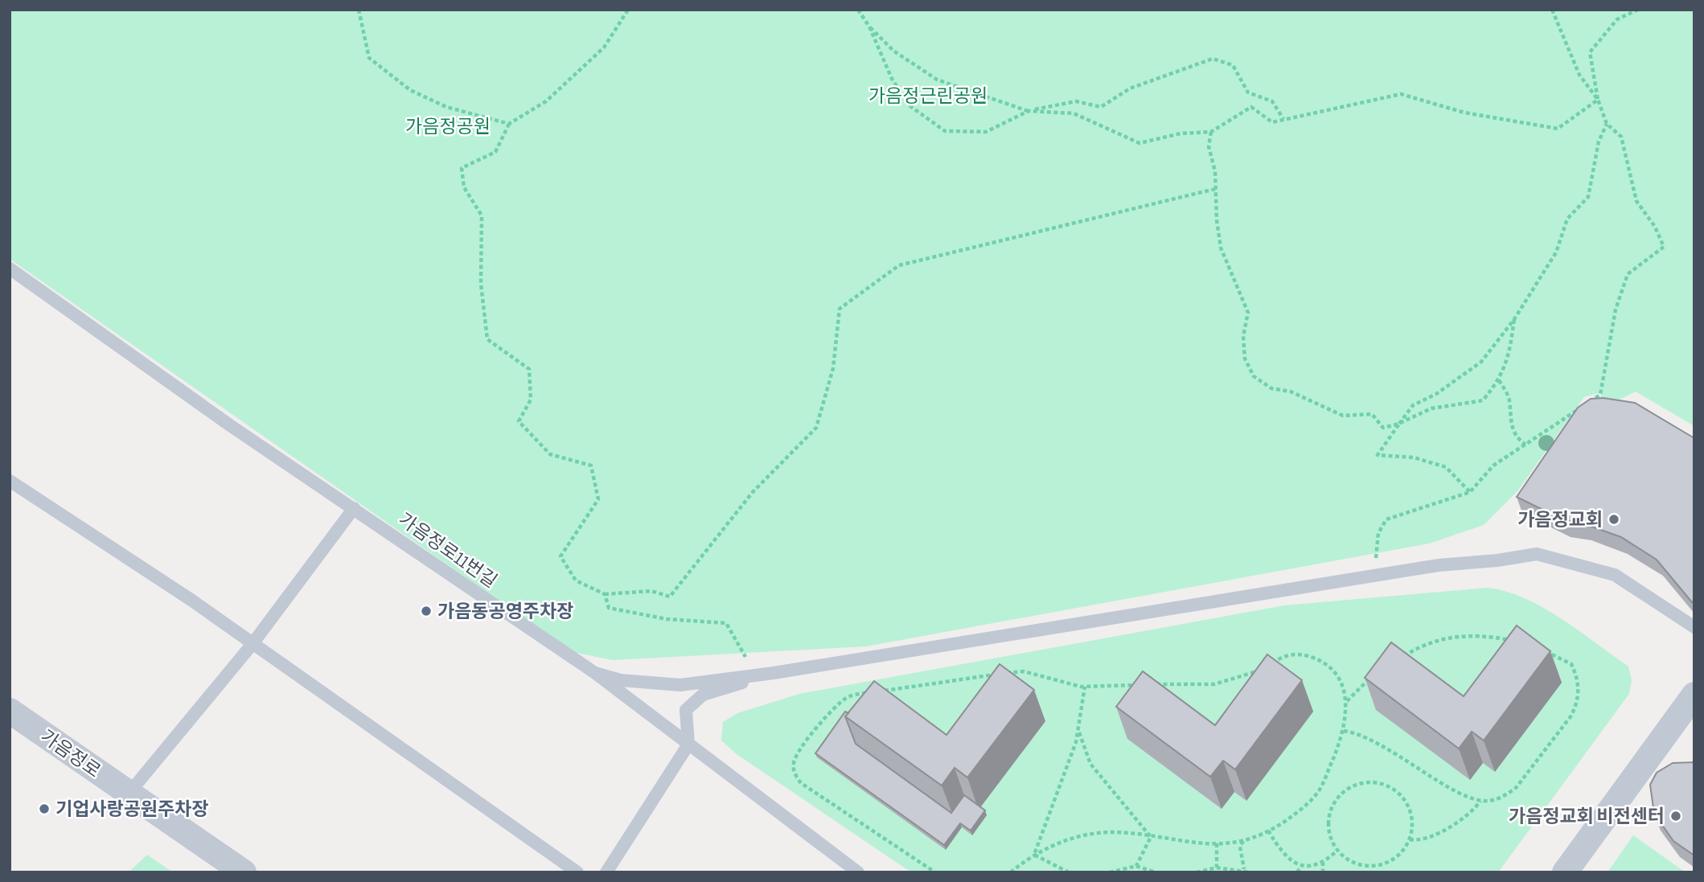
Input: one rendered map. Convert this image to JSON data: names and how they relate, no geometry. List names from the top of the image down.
{
  "streets": {
    "street": ["가음정로"],
    "lane": ["가음정로11번길"]
  },
  "parks": ["가음정근린공원", "가음정공원"],
  "places": [
    "가음정교회",
    "가음동공영주차장",
    "기업사랑공원주차장",
    "가음정교회 비전센터"
  ]
}
